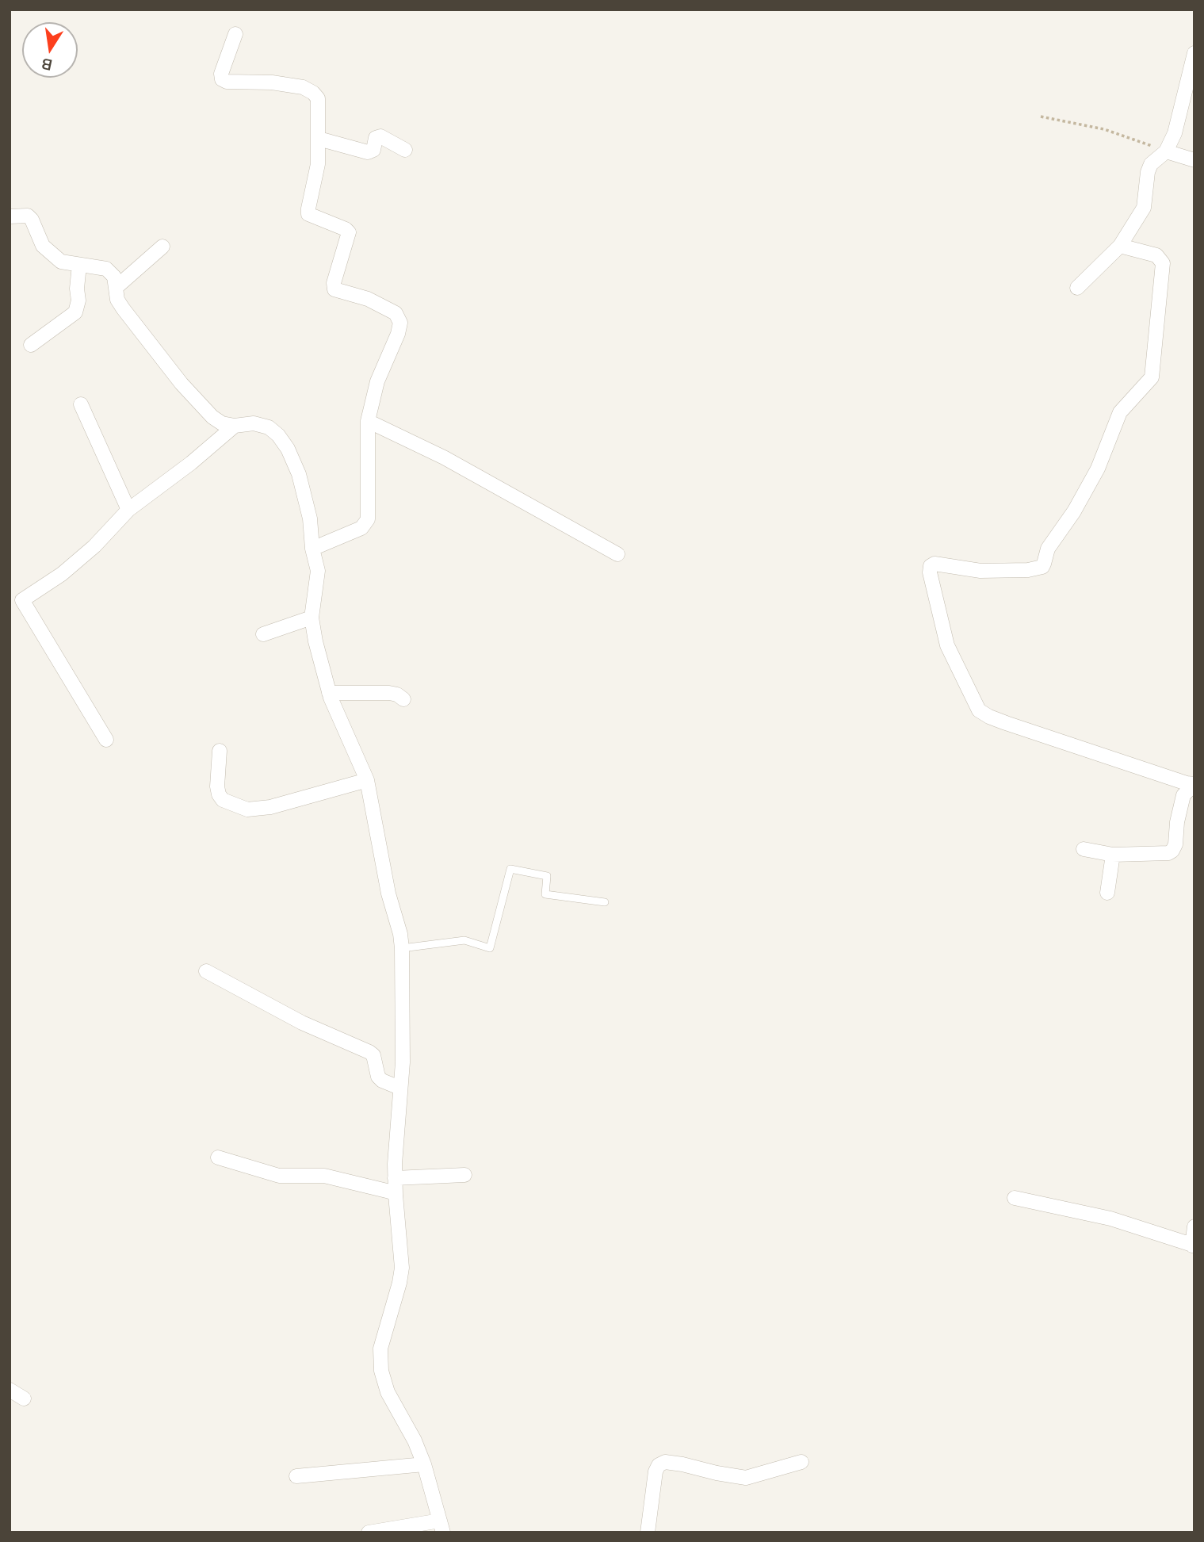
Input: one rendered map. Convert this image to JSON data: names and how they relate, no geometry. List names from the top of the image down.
{
  "north": "bottom"
}
